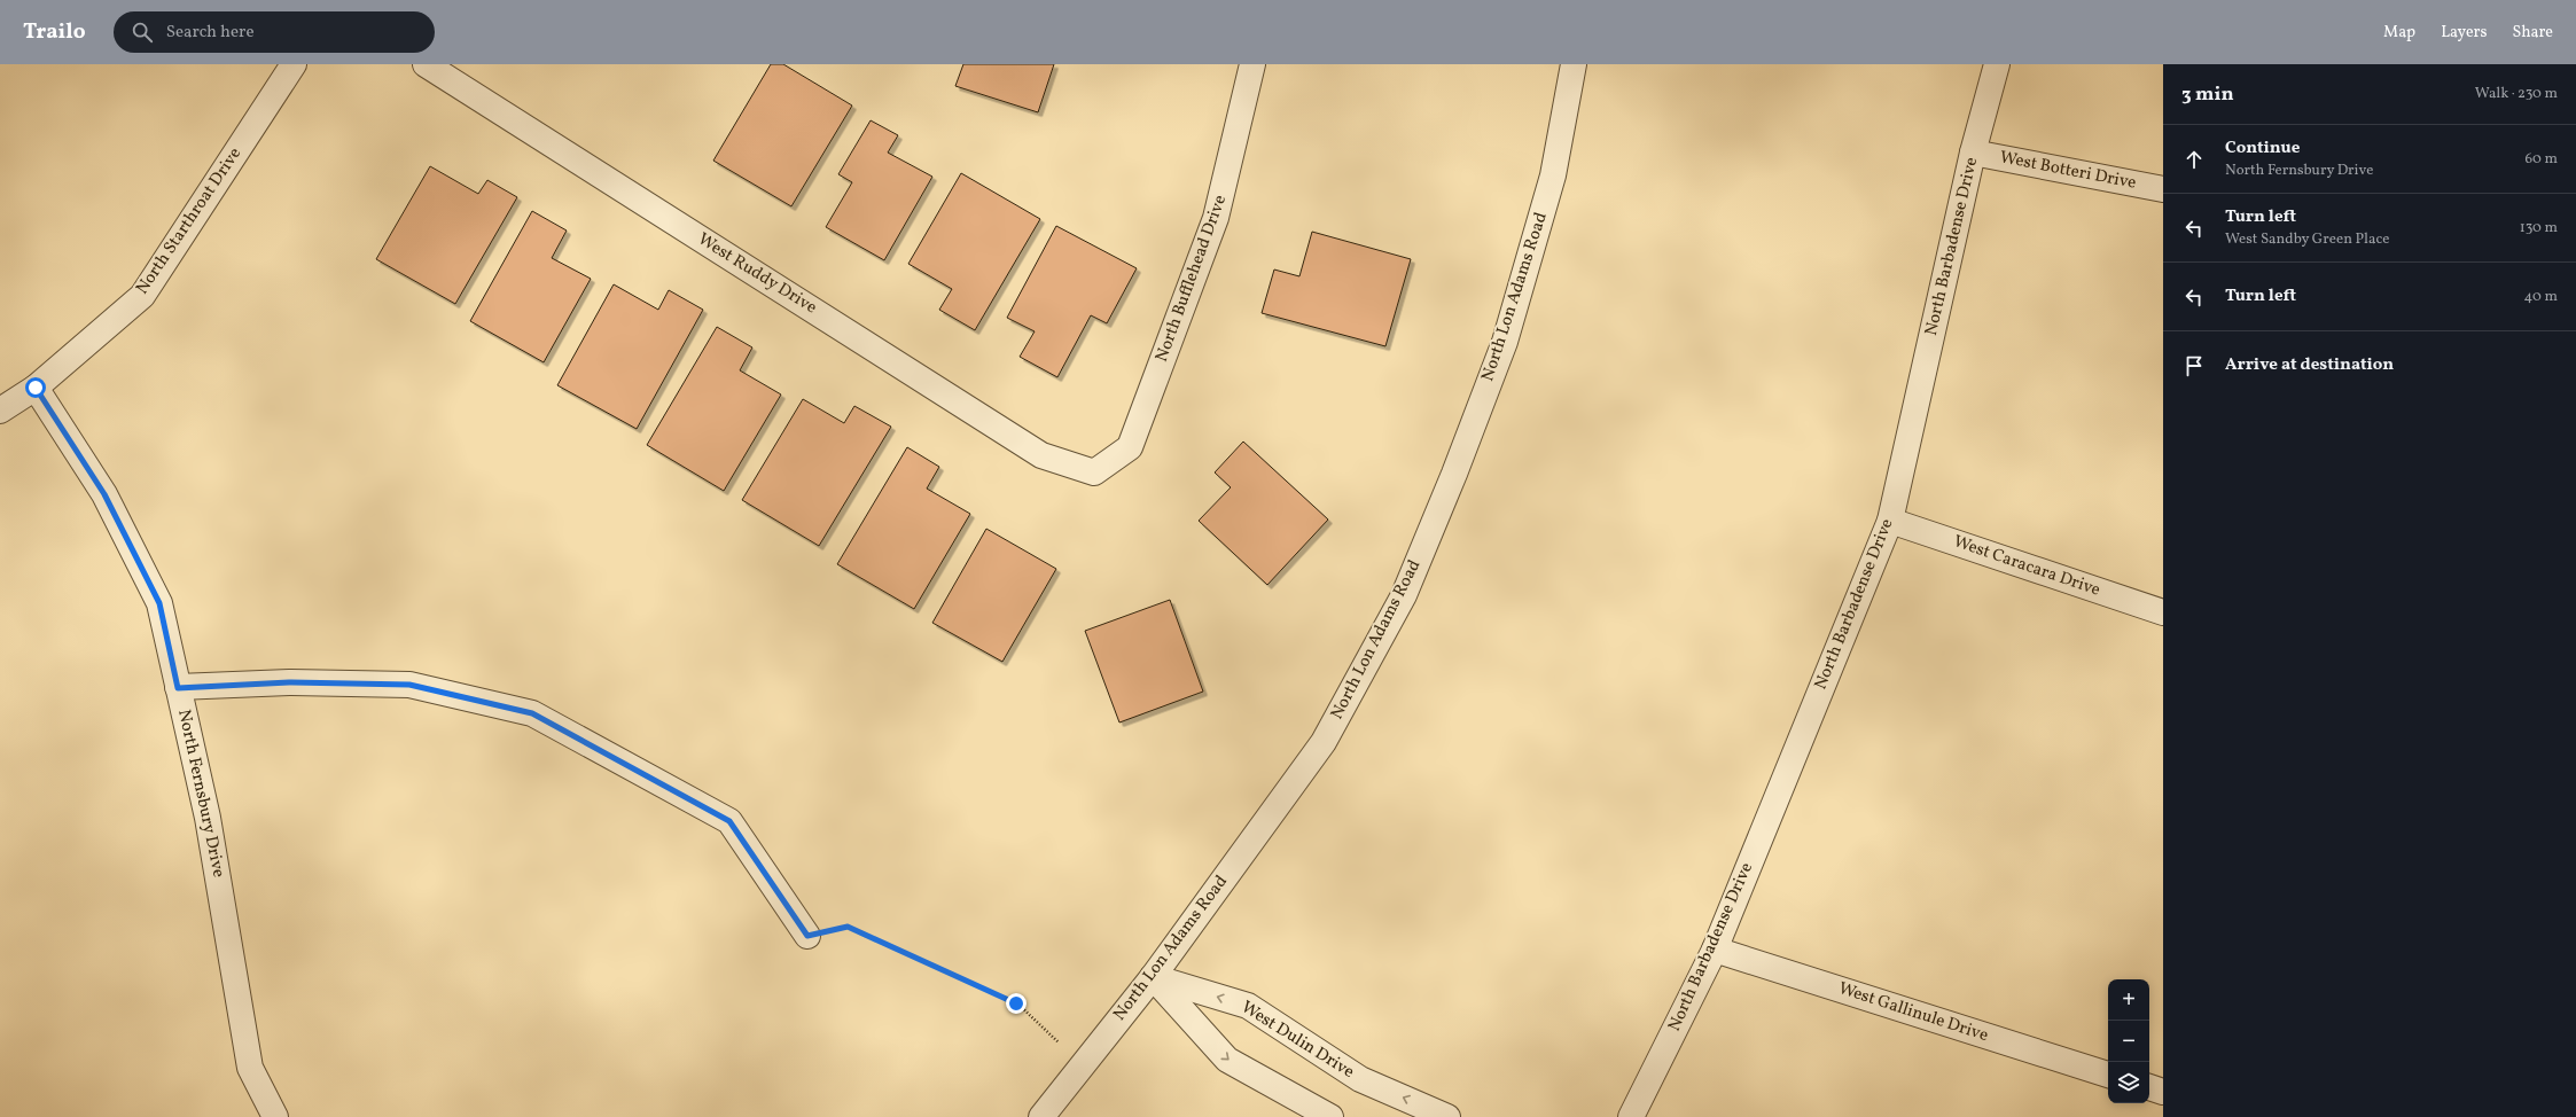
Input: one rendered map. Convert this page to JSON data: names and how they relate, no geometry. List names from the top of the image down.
{
  "streets": {
    "street": [
      "West Botteri Drive",
      "North Starthroat Drive",
      "North Barbadense Drive",
      "West Ruddy Drive",
      "North Bufflehead Drive",
      "North Lon Adams Road",
      "West Caracara Drive",
      "North Fernsbury Drive",
      "West Gallinule Drive",
      "West Dulin Drive"
    ]
  },
  "crossings": [
    ["West Botteri Drive", "North Barbadense Drive"],
    ["North Starthroat Drive", "North Fernsbury Drive"],
    ["North Barbadense Drive", "West Caracara Drive"],
    ["North Barbadense Drive", "West Gallinule Drive"],
    ["West Ruddy Drive", "North Bufflehead Drive"],
    ["North Lon Adams Road", "West Dulin Drive"]
  ],
  "page": {
    "header": "Trailo",
    "search": "Search here",
    "nav": ["Map", "Layers", "Share"],
    "heading": ["3 min", "Walk · 230 m"],
    "list": [
      ["Continue", "North Fernsbury Drive", "60 m"],
      ["Turn left", "West Sandby Green Place", "130 m"],
      ["Turn left", "40 m"],
      "Arrive at destination"
    ],
    "map_buttons": ["+", "−"]
  }
}
